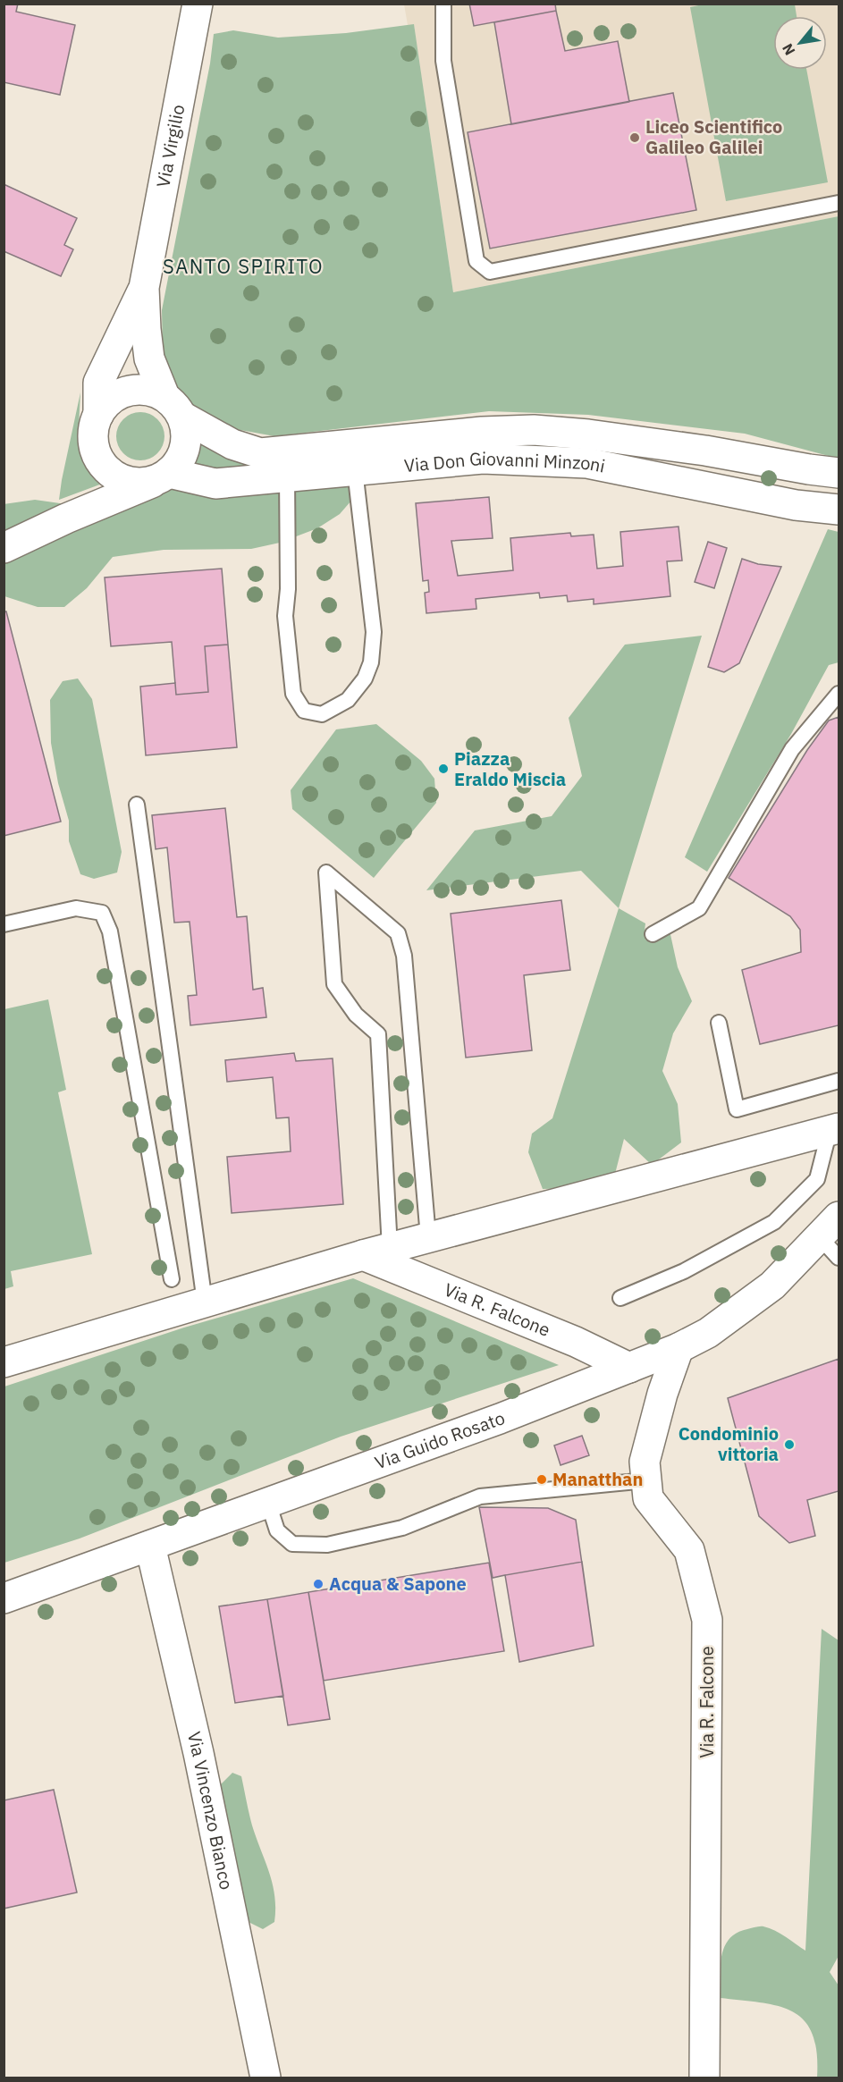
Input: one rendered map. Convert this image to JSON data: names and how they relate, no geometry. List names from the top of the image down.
{
  "streets": {
    "street": [
      "Via Virgilio",
      "Via Don Giovanni Minzoni",
      "Via R. Falcone",
      "Via Guido Rosato",
      "Via Vincenzo Bianco"
    ]
  },
  "crossings": [
    ["Via Virgilio", "Via Don Giovanni Minzoni"],
    ["Via R. Falcone", "Via Guido Rosato"],
    ["Via Guido Rosato", "Via Vincenzo Bianco"]
  ],
  "districts": ["SANTO SPIRITO"],
  "places": [
    "Liceo Scientifico Galileo Galilei",
    "Piazza Eraldo Miscia",
    "Condominio vittoria",
    "Manatthan",
    "Acqua & Sapone"
  ],
  "north": "bottom left"
}
